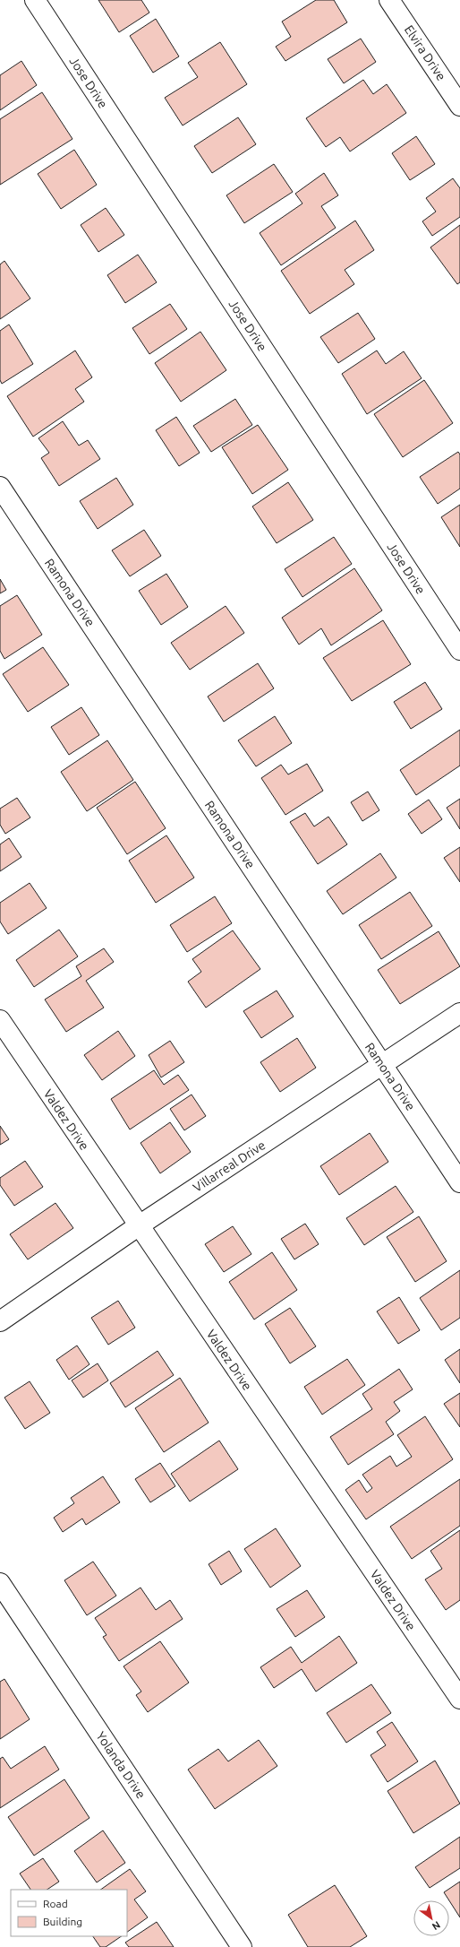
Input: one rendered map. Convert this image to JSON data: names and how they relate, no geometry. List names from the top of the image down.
{
  "streets": {
    "street": [
      "Elvira Drive",
      "Jose Drive",
      "Ramona Drive",
      "Valdez Drive",
      "Villarreal Drive",
      "Yolanda Drive"
    ]
  },
  "crossings": [
    ["Ramona Drive", "Villarreal Drive"],
    ["Valdez Drive", "Villarreal Drive"]
  ],
  "legend": ["Road", "Building"],
  "north": "bottom right"
}
